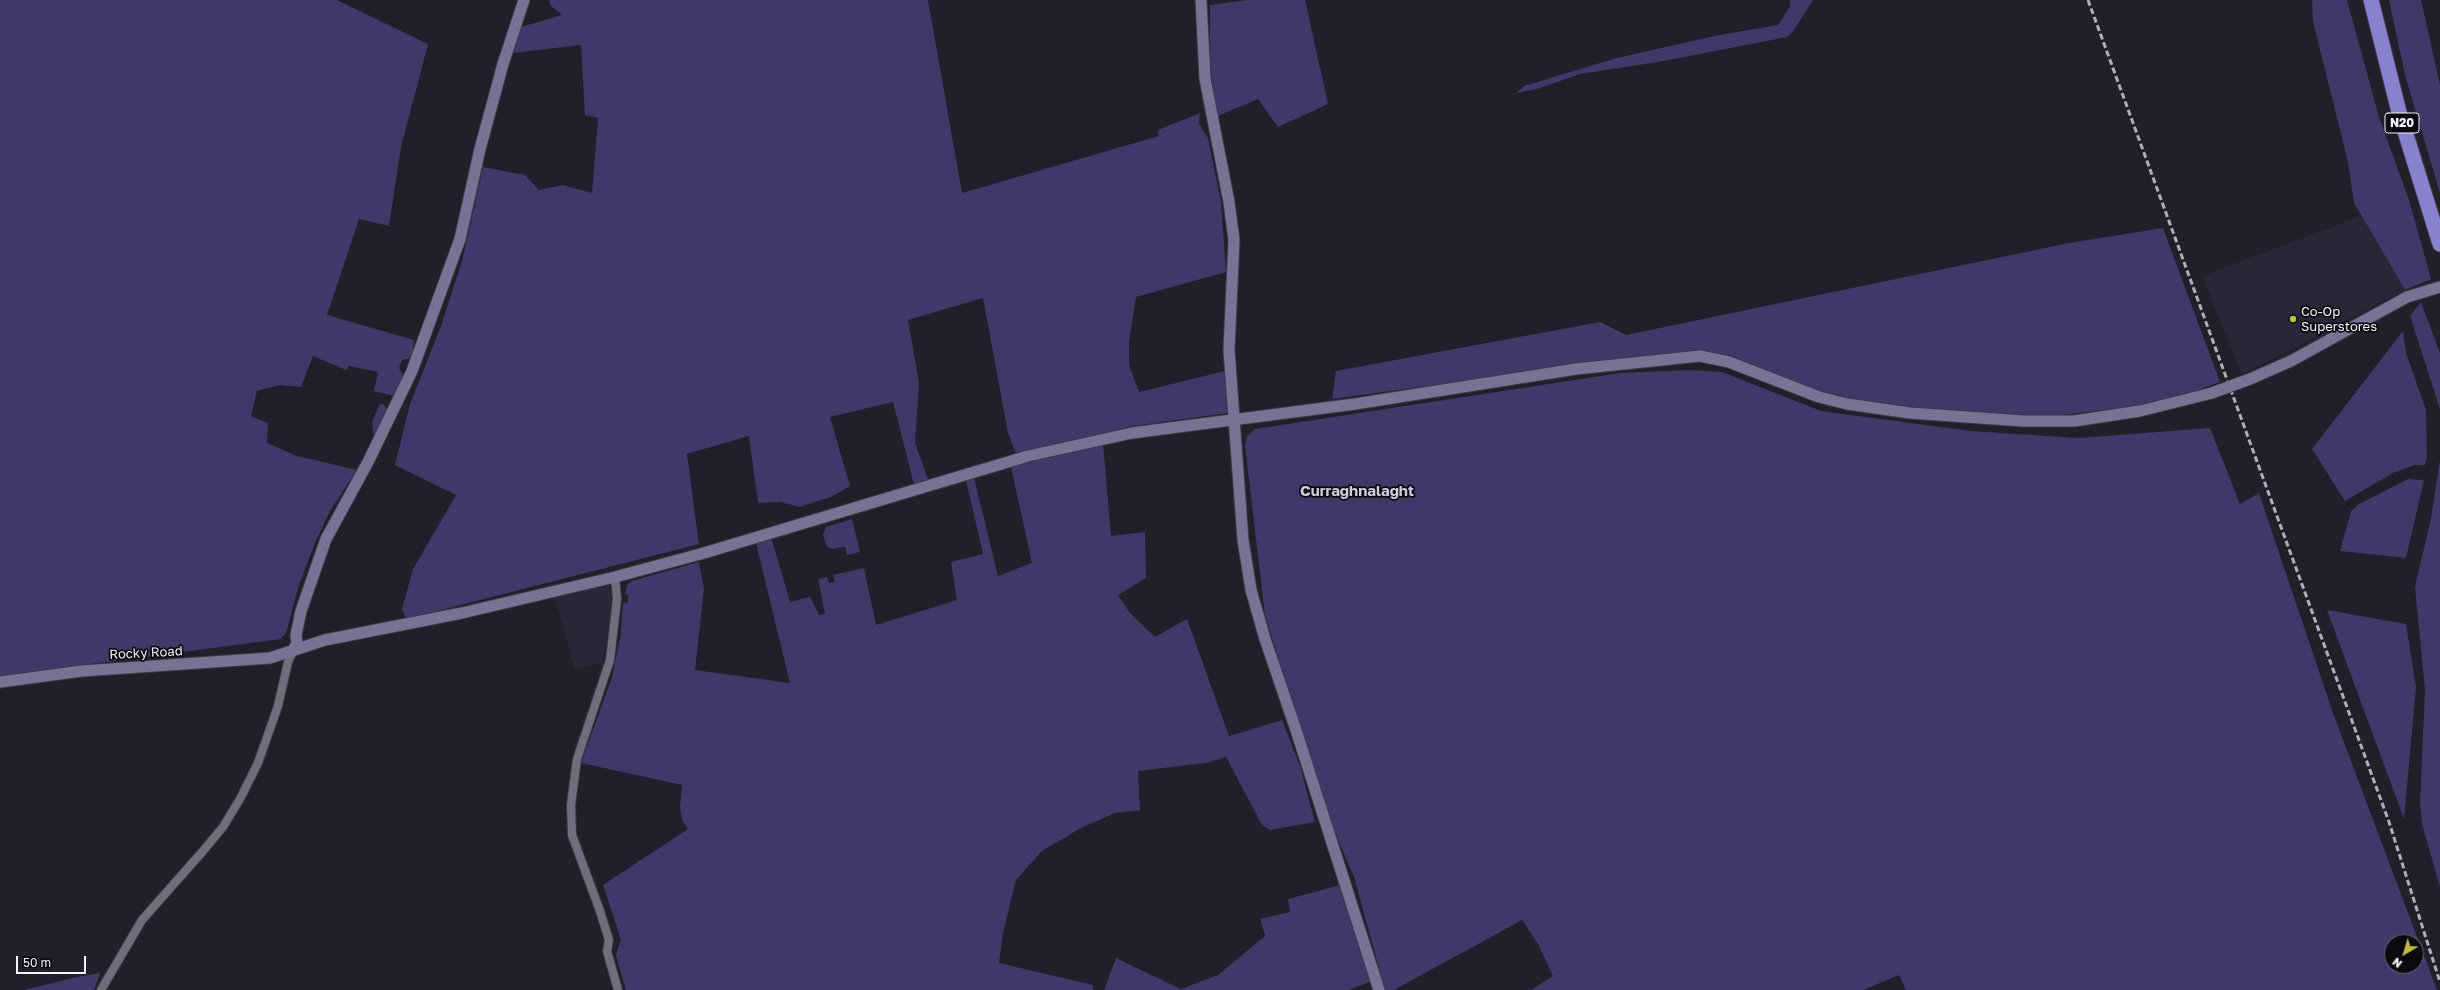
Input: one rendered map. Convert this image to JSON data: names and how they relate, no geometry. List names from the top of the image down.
{
  "streets": {
    "highway": ["N20"],
    "street": ["Rocky Road"]
  },
  "districts": ["Curraghnalaght"],
  "places": ["Co-Op Superstores"],
  "scale_bar": "50 m",
  "north": "bottom left"
}
